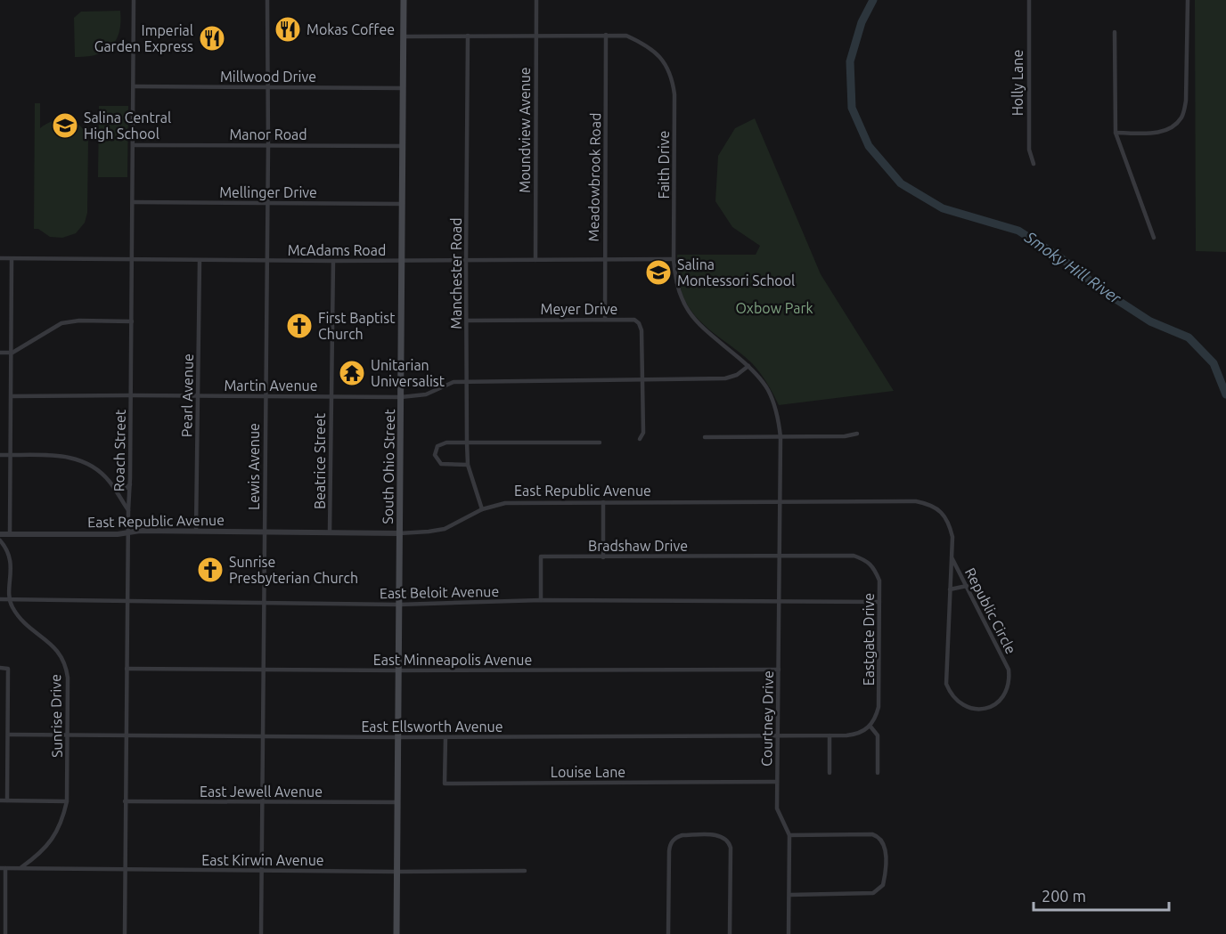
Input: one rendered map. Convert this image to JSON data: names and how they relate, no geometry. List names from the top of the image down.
{
  "streets": {
    "main road": ["South Ohio Street"],
    "street": [
      "Millwood Drive",
      "Holly Lane",
      "Moundview Avenue",
      "Manor Road",
      "Faith Drive",
      "Meadowbrook Road",
      "Mellinger Drive",
      "McAdams Road",
      "Manchester Road",
      "Meyer Drive",
      "Martin Avenue",
      "Pearl Avenue",
      "Roach Street",
      "Beatrice Street",
      "Lewis Avenue",
      "East Republic Avenue",
      "Bradshaw Drive",
      "East Beloit Avenue",
      "Republic Circle",
      "Eastgate Drive",
      "East Minneapolis Avenue",
      "Sunrise Drive",
      "Courtney Drive",
      "East Ellsworth Avenue",
      "Louise Lane",
      "East Jewell Avenue",
      "East Kirwin Avenue"
    ]
  },
  "crossings": [
    ["Millwood Drive", "Roach Street"],
    ["Millwood Drive", "Lewis Avenue"],
    ["Millwood Drive", "South Ohio Street"],
    ["Moundview Avenue", "Faith Drive"],
    ["Moundview Avenue", "McAdams Road"],
    ["Manor Road", "Roach Street"],
    ["Manor Road", "Lewis Avenue"],
    ["Manor Road", "South Ohio Street"],
    ["Faith Drive", "Meadowbrook Road"],
    ["Faith Drive", "McAdams Road"],
    ["Faith Drive", "Manchester Road"],
    ["Faith Drive", "Martin Avenue"],
    ["Faith Drive", "South Ohio Street"],
    ["Faith Drive", "East Republic Avenue"],
    ["Faith Drive", "Courtney Drive"],
    ["Meadowbrook Road", "McAdams Road"],
    ["Meadowbrook Road", "Meyer Drive"],
    ["Mellinger Drive", "Roach Street"],
    ["Mellinger Drive", "Lewis Avenue"],
    ["Mellinger Drive", "South Ohio Street"],
    ["McAdams Road", "Manchester Road"],
    ["McAdams Road", "Pearl Avenue"],
    ["McAdams Road", "Roach Street"],
    ["McAdams Road", "Beatrice Street"],
    ["McAdams Road", "Lewis Avenue"],
    ["McAdams Road", "South Ohio Street"],
    ["Manchester Road", "Meyer Drive"],
    ["Manchester Road", "Martin Avenue"],
    ["Manchester Road", "East Republic Avenue"],
    ["Meyer Drive", "Martin Avenue"],
    ["Martin Avenue", "Pearl Avenue"],
    ["Martin Avenue", "Roach Street"],
    ["Martin Avenue", "Beatrice Street"],
    ["Martin Avenue", "Lewis Avenue"],
    ["Martin Avenue", "South Ohio Street"],
    ["Pearl Avenue", "East Republic Avenue"],
    ["Roach Street", "East Republic Avenue"],
    ["Roach Street", "East Beloit Avenue"],
    ["Roach Street", "East Minneapolis Avenue"],
    ["Roach Street", "East Ellsworth Avenue"],
    ["Roach Street", "East Jewell Avenue"],
    ["Roach Street", "East Kirwin Avenue"],
    ["Beatrice Street", "East Republic Avenue"],
    ["Lewis Avenue", "East Republic Avenue"],
    ["Lewis Avenue", "East Beloit Avenue"],
    ["Lewis Avenue", "East Minneapolis Avenue"],
    ["Lewis Avenue", "East Ellsworth Avenue"],
    ["Lewis Avenue", "East Jewell Avenue"],
    ["Lewis Avenue", "East Kirwin Avenue"],
    ["South Ohio Street", "East Republic Avenue"],
    ["South Ohio Street", "East Beloit Avenue"],
    ["South Ohio Street", "East Minneapolis Avenue"],
    ["South Ohio Street", "East Ellsworth Avenue"],
    ["South Ohio Street", "East Jewell Avenue"],
    ["South Ohio Street", "East Kirwin Avenue"],
    ["East Republic Avenue", "Republic Circle"],
    ["East Republic Avenue", "Courtney Drive"],
    ["Bradshaw Drive", "East Beloit Avenue"],
    ["Bradshaw Drive", "Eastgate Drive"],
    ["Bradshaw Drive", "Courtney Drive"],
    ["East Beloit Avenue", "Eastgate Drive"],
    ["East Beloit Avenue", "Sunrise Drive"],
    ["East Beloit Avenue", "Courtney Drive"],
    ["Eastgate Drive", "Courtney Drive"],
    ["Eastgate Drive", "East Ellsworth Avenue"],
    ["East Minneapolis Avenue", "Courtney Drive"],
    ["Sunrise Drive", "East Ellsworth Avenue"],
    ["Sunrise Drive", "East Kirwin Avenue"],
    ["Courtney Drive", "East Ellsworth Avenue"],
    ["Courtney Drive", "Louise Lane"],
    ["East Ellsworth Avenue", "Louise Lane"]
  ],
  "water": ["Smoky Hill River"],
  "parks": ["Oxbow Park"],
  "places": {
    "restaurant": ["Mokas Coffee", "Imperial Garden Express"],
    "school or university": ["Salina Central High School", "Salina Montessori School"],
    "church": ["First Baptist Church", "Sunrise Presbyterian Church"],
    "temple": ["Unitarian Universalist"]
  },
  "scale_bar": "200 m"
}
